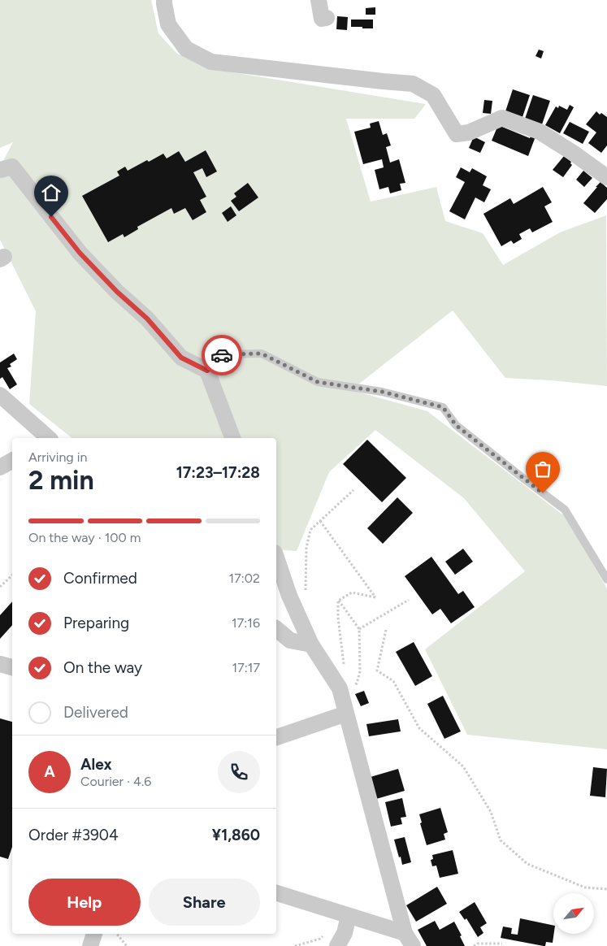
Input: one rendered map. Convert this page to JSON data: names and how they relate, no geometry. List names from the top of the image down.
{
  "north": "top right",
  "page": {
    "heading": ["2 min", "Arriving in", "17:23–17:28"],
    "panel": [
      "Alex",
      "Courier · 4.6",
      "Order #3904",
      "¥1,860"
    ],
    "bar": "On the way · 100 m",
    "list": [
      ["Confirmed", "17:02"],
      ["Preparing", "17:16"],
      ["On the way", "17:17"],
      "Delivered"
    ],
    "round": "A",
    "buttons": ["Help", "Share"]
  }
}
